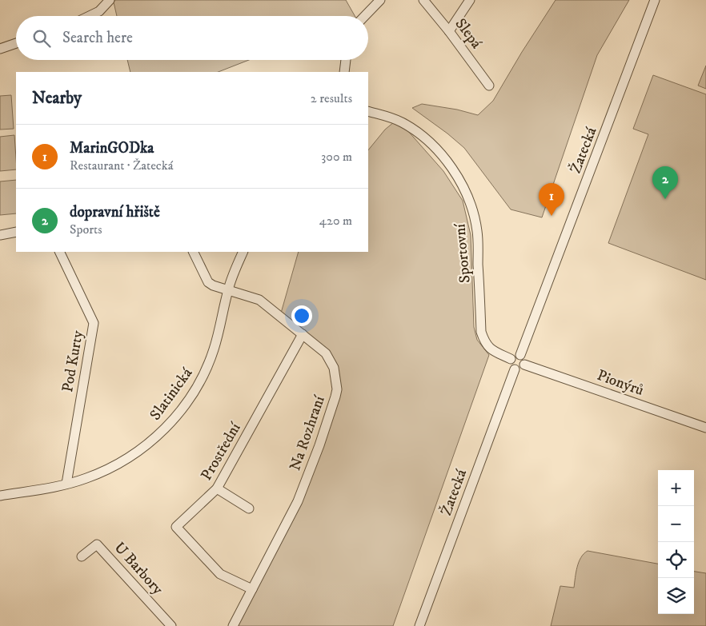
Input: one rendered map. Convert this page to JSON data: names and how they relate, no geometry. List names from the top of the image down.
{
  "streets": {
    "street": [
      "Slepá",
      "Žatecká",
      "Sportovní",
      "Pod Kurty",
      "Pionýrů",
      "Slatinická",
      "Na Rozhraní",
      "Prostřední",
      "U Barbory"
    ]
  },
  "crossings": [
    ["Žatecká", "Sportovní"],
    ["Žatecká", "Pionýrů"],
    ["Sportovní", "Pionýrů"],
    ["Pod Kurty", "Slatinická"],
    ["Slatinická", "Na Rozhraní"],
    ["Na Rozhraní", "Prostřední"]
  ],
  "page": {
    "search": "Search here",
    "heading": ["Nearby", "2 results"],
    "list": [
      {
        "mark": "1",
        "name": "MarinGODka",
        "note": "Restaurant · Žatecká",
        "value": "300 m"
      },
      {
        "mark": "2",
        "name": "dopravní hřiště",
        "note": "Sports",
        "value": "420 m"
      }
    ],
    "pins": ["2", "1"],
    "map_buttons": ["+", "−"]
  }
}
